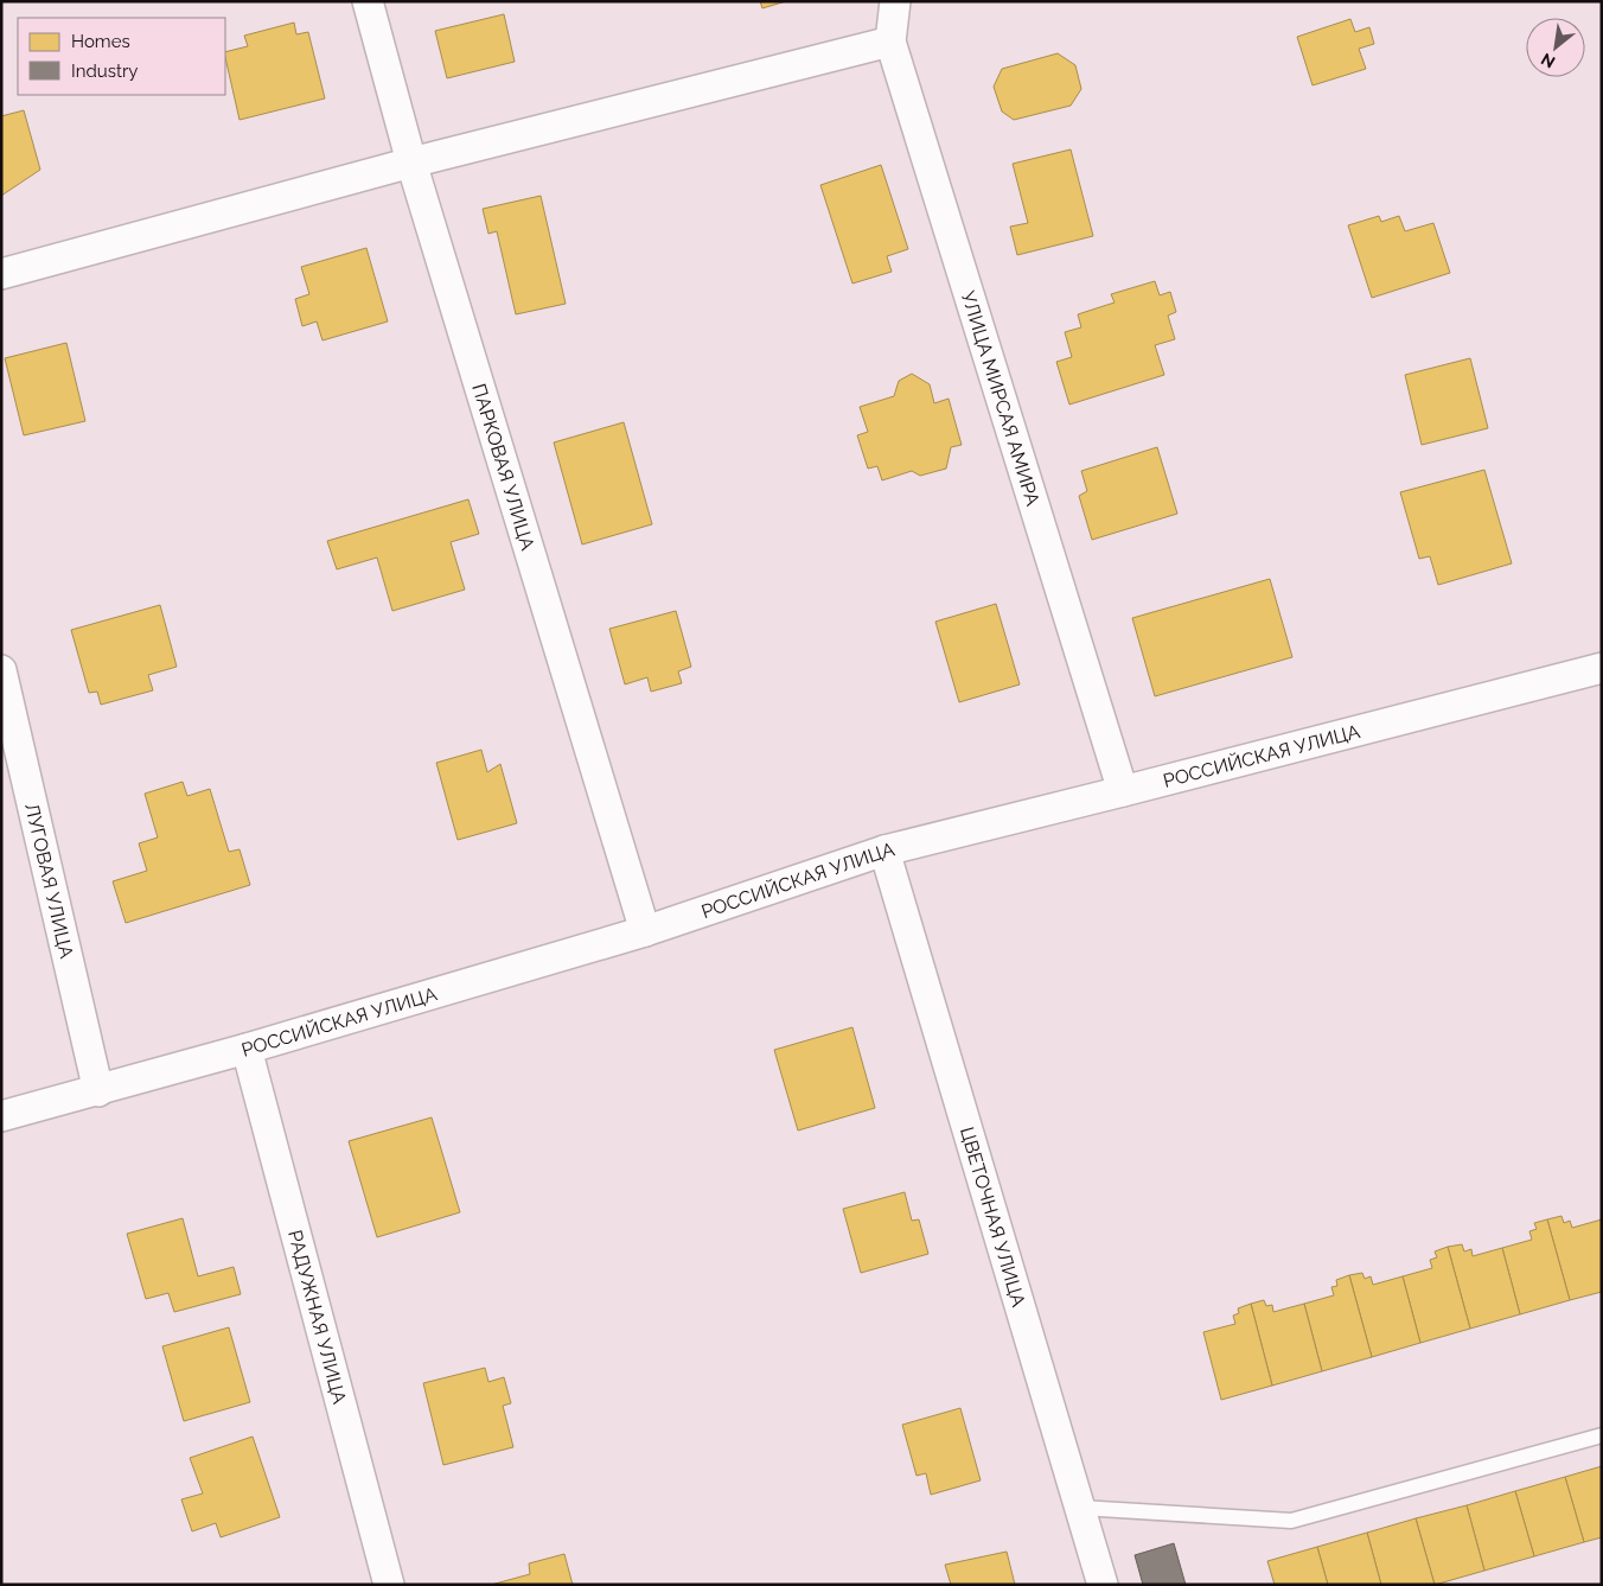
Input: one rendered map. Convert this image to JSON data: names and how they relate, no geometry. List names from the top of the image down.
{
  "streets": {
    "street": [
      "УЛИЦА МИРСАЯ АМИРА",
      "ПАРКОВАЯ УЛИЦА",
      "РОССИЙСКАЯ УЛИЦА",
      "ЛУГОВАЯ УЛИЦА",
      "ЦВЕТОЧНАЯ УЛИЦА",
      "РАДУЖНАЯ УЛИЦА"
    ]
  },
  "crossings": [
    ["УЛИЦА МИРСАЯ АМИРА", "РОССИЙСКАЯ УЛИЦА"],
    ["ПАРКОВАЯ УЛИЦА", "РОССИЙСКАЯ УЛИЦА"],
    ["РОССИЙСКАЯ УЛИЦА", "ЛУГОВАЯ УЛИЦА"],
    ["РОССИЙСКАЯ УЛИЦА", "ЦВЕТОЧНАЯ УЛИЦА"],
    ["РОССИЙСКАЯ УЛИЦА", "РАДУЖНАЯ УЛИЦА"]
  ],
  "legend": ["Homes", "Industry"],
  "north": "bottom left"
}
